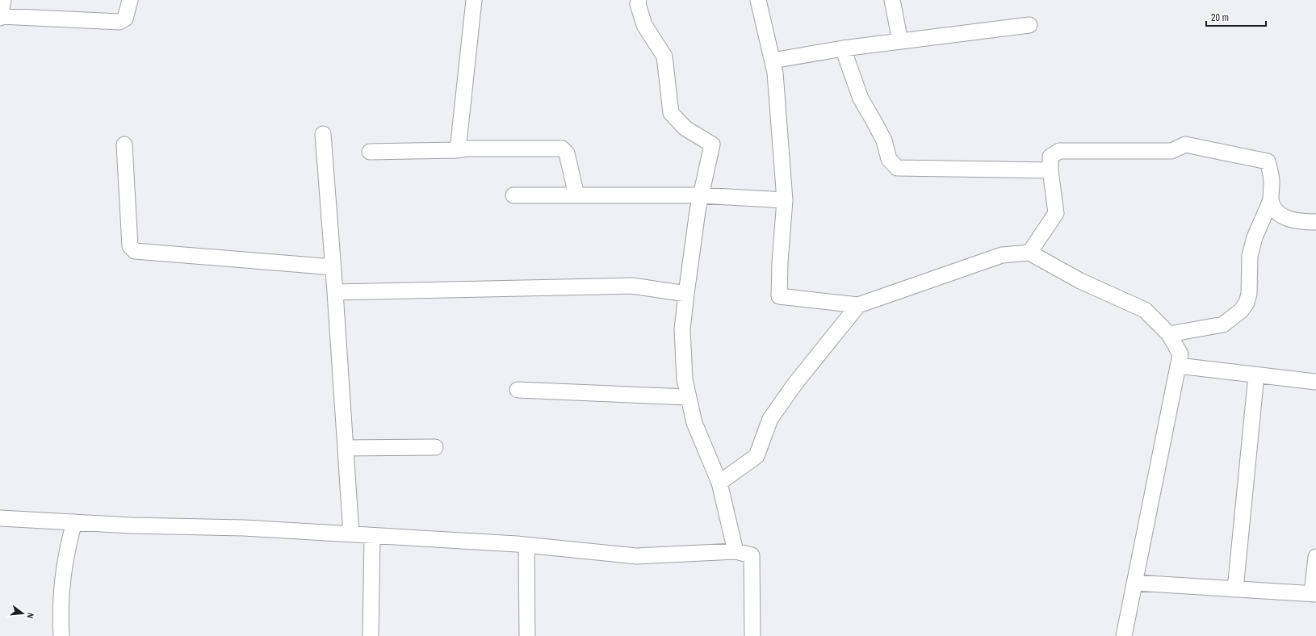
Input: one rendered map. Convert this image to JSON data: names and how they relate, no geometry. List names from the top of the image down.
{
  "scale_bar": "20 m",
  "north": "right"
}
